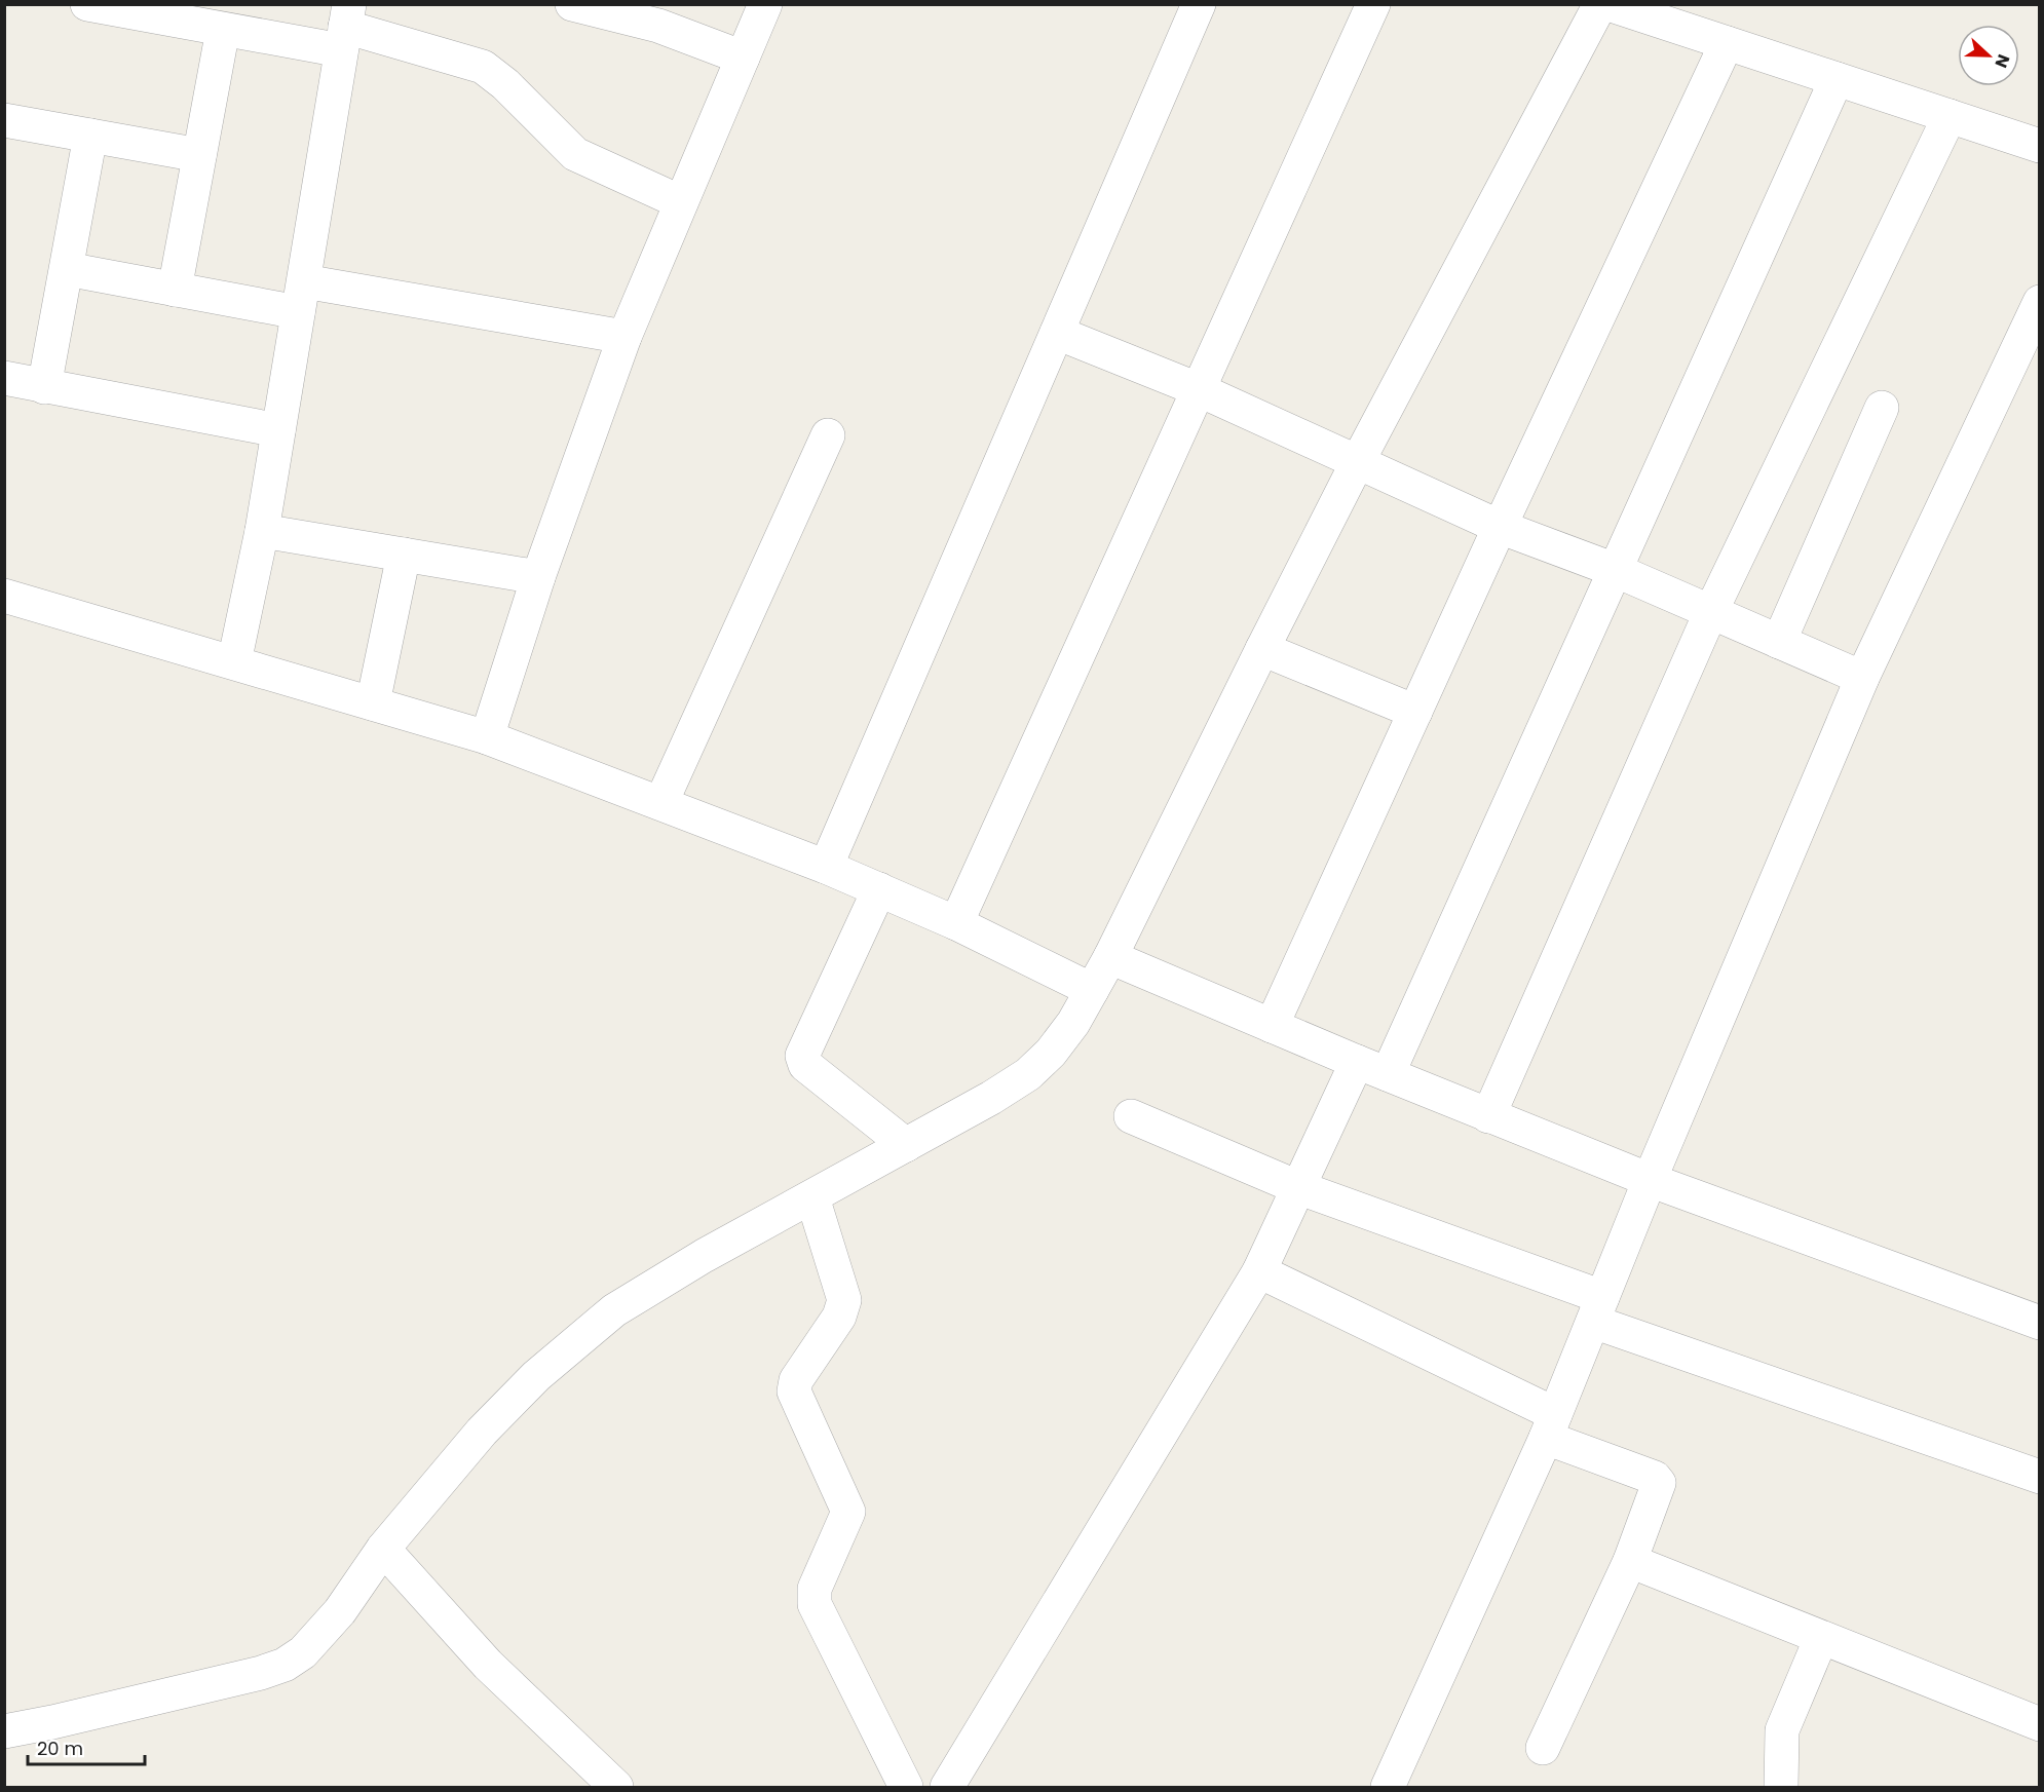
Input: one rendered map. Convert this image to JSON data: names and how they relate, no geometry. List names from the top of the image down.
{
  "scale_bar": "20 m",
  "north": "right"
}
